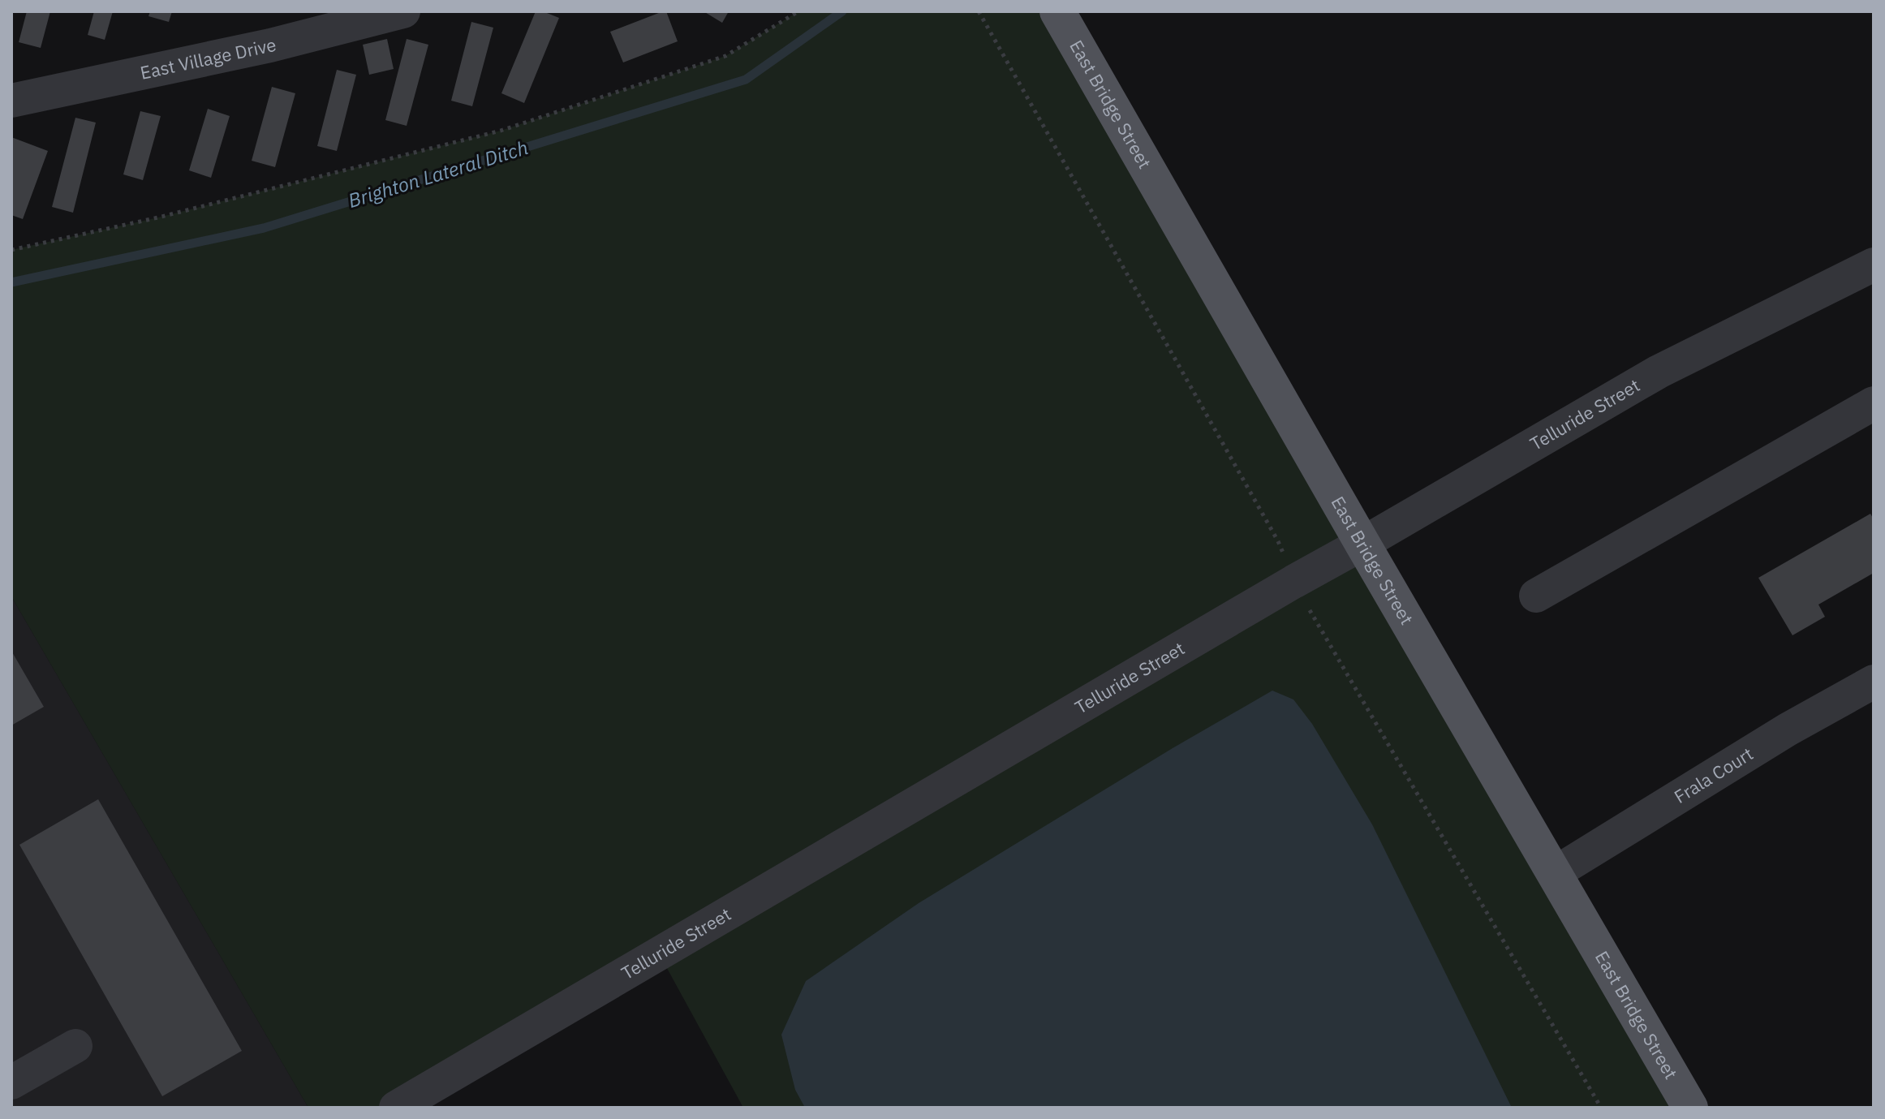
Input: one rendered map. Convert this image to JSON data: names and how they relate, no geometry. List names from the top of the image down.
{
  "streets": {
    "main road": ["East Bridge Street"],
    "street": ["East Village Drive", "Telluride Street", "Frala Court"]
  },
  "crossings": [
    ["East Bridge Street", "Telluride Street"],
    ["East Bridge Street", "Frala Court"]
  ],
  "water": ["Brighton Lateral Ditch"]
}
